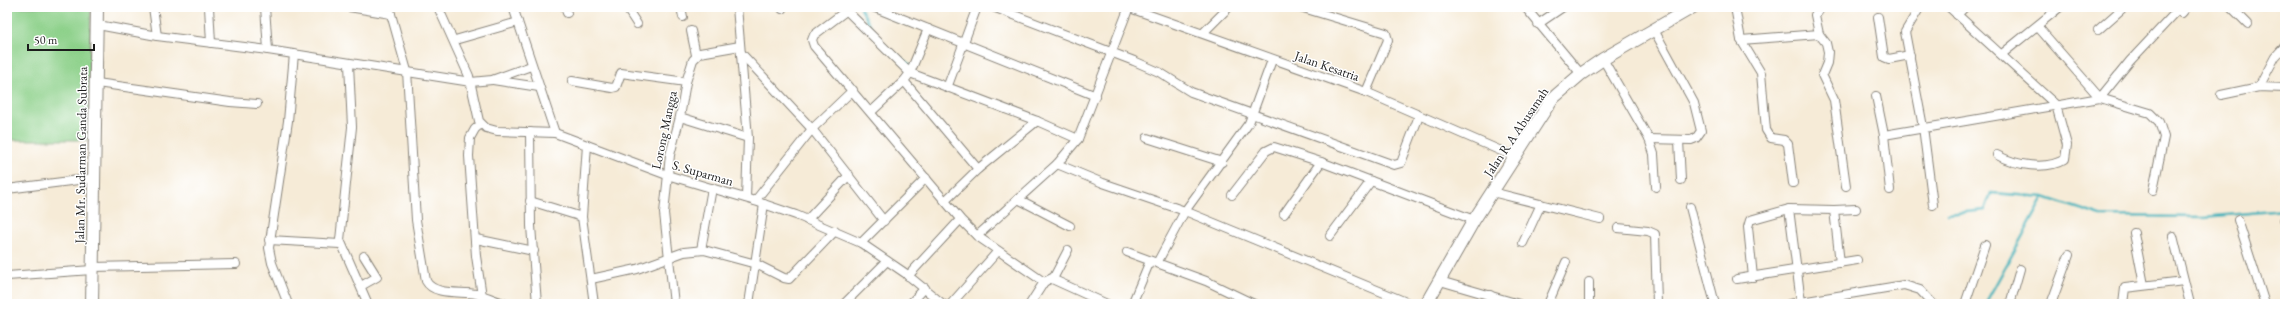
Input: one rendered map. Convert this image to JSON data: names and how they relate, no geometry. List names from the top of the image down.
{
  "streets": {
    "street": [
      "Jalan Kesatria",
      "Lorong Mangga",
      "Jalan R A Abusamah",
      "Jalan Mr. Sudarman Ganda Subrata",
      "S. Suparman"
    ]
  },
  "crossings": [
    ["Jalan Kesatria", "Jalan R A Abusamah"],
    ["Lorong Mangga", "S. Suparman"]
  ],
  "scale_bar": "50 m"
}
